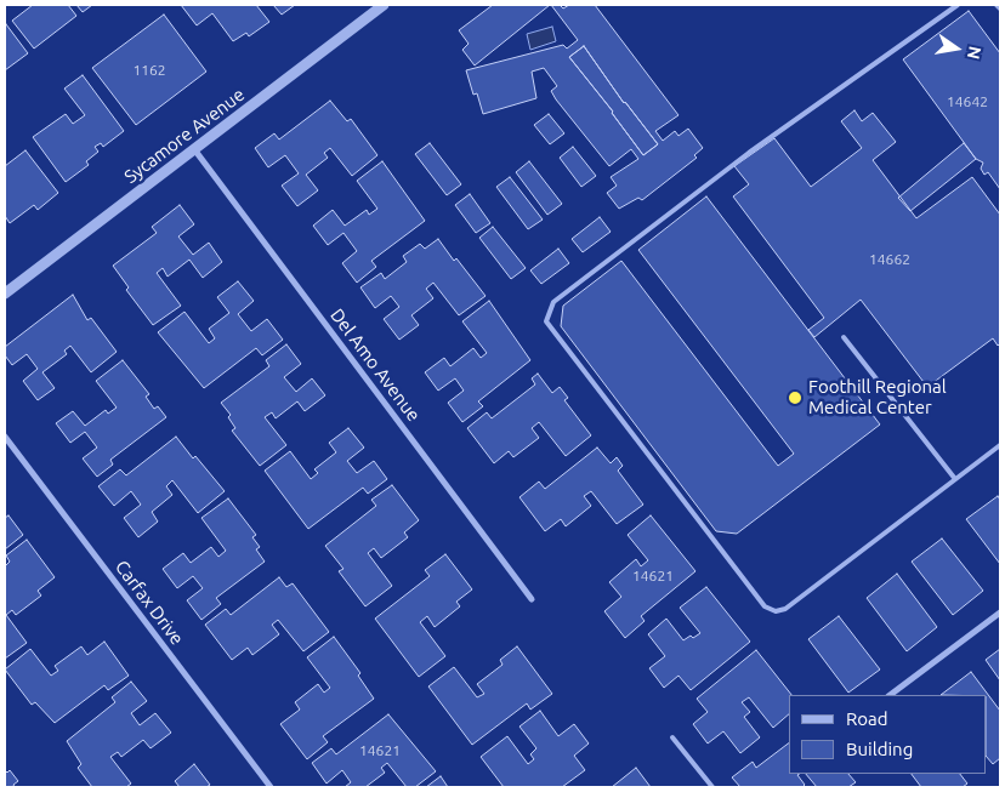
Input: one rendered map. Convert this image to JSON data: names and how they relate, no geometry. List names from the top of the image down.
{
  "streets": {
    "street": ["Sycamore Avenue", "Del Amo Avenue", "Carfax Drive"]
  },
  "crossings": [
    ["Sycamore Avenue", "Del Amo Avenue"]
  ],
  "places": ["Foothill Regional Medical Center"],
  "house_numbers": [
    "1162",
    "14642",
    "14662",
    "14621",
    "14621"
  ],
  "legend": ["Road", "Building"],
  "north": "right"
}
